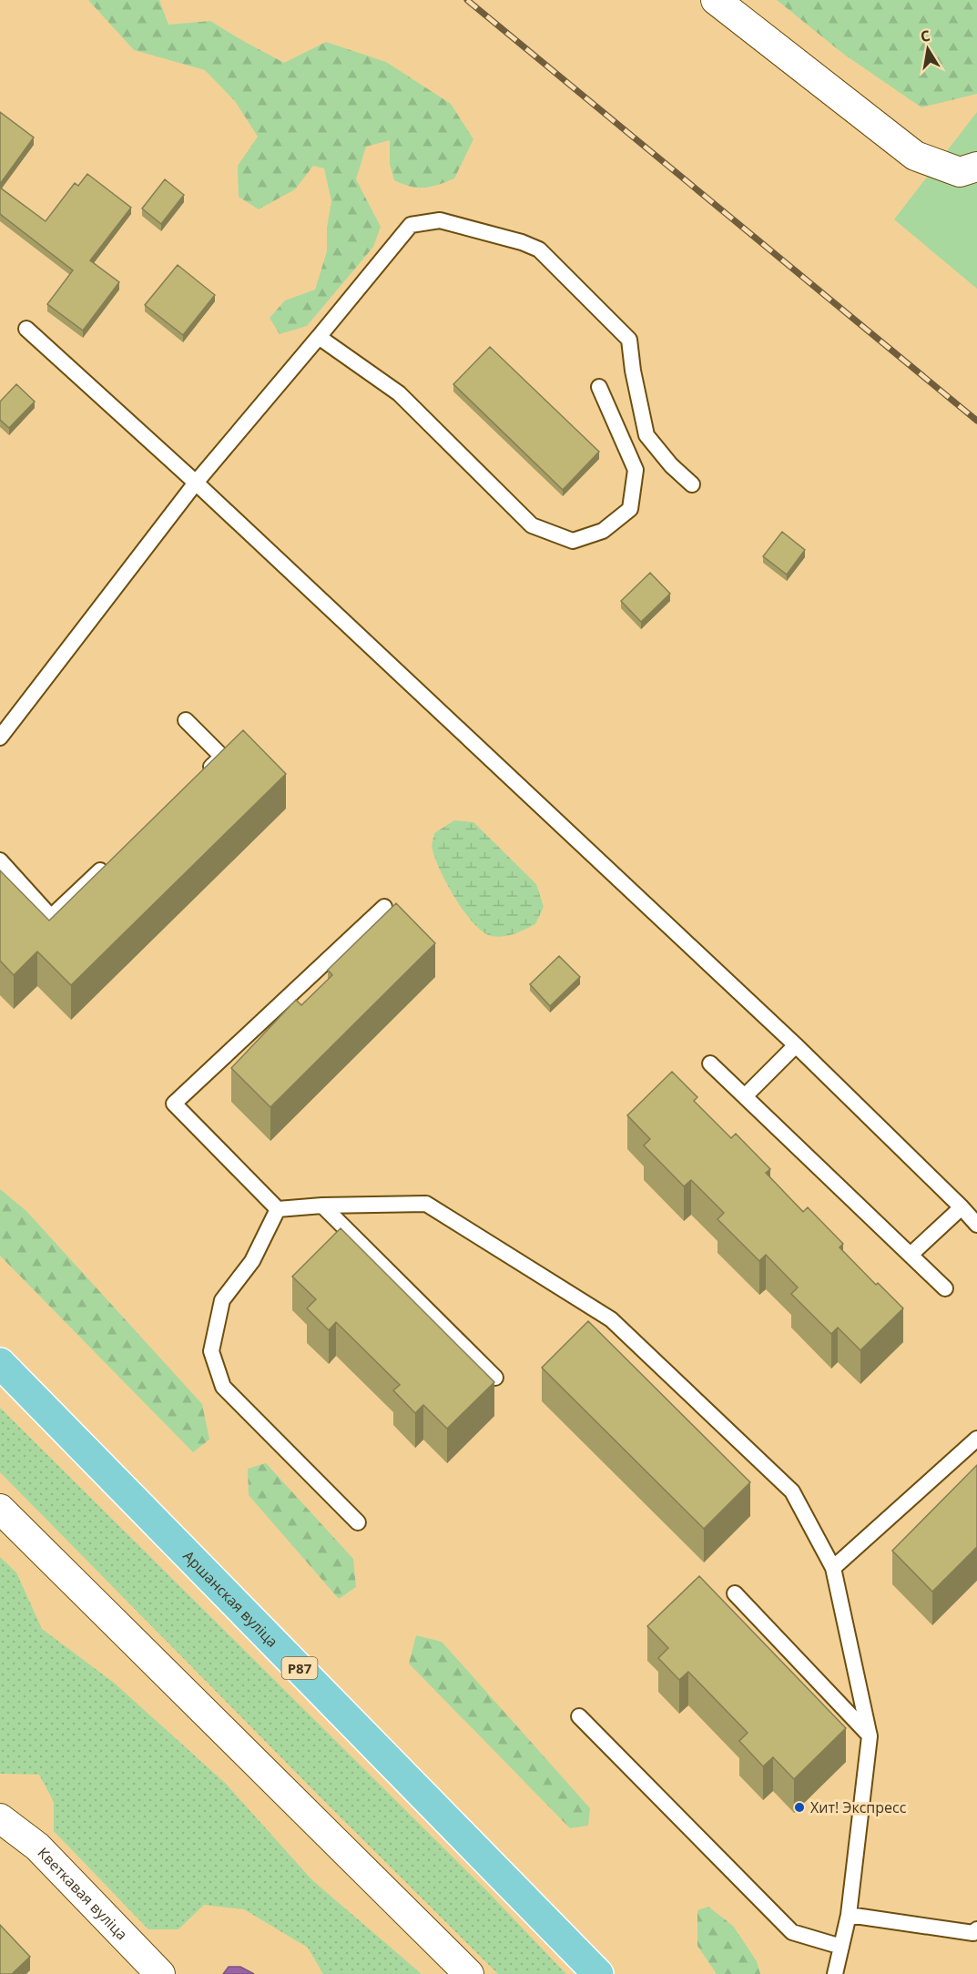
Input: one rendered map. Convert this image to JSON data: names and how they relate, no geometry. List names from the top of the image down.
{
  "streets": {
    "main road": ["Аршанская вуліца", "Р87"],
    "street": ["Кветкавая вуліца"]
  },
  "places": ["Хит! Экспресс"],
  "north": "top"
}
